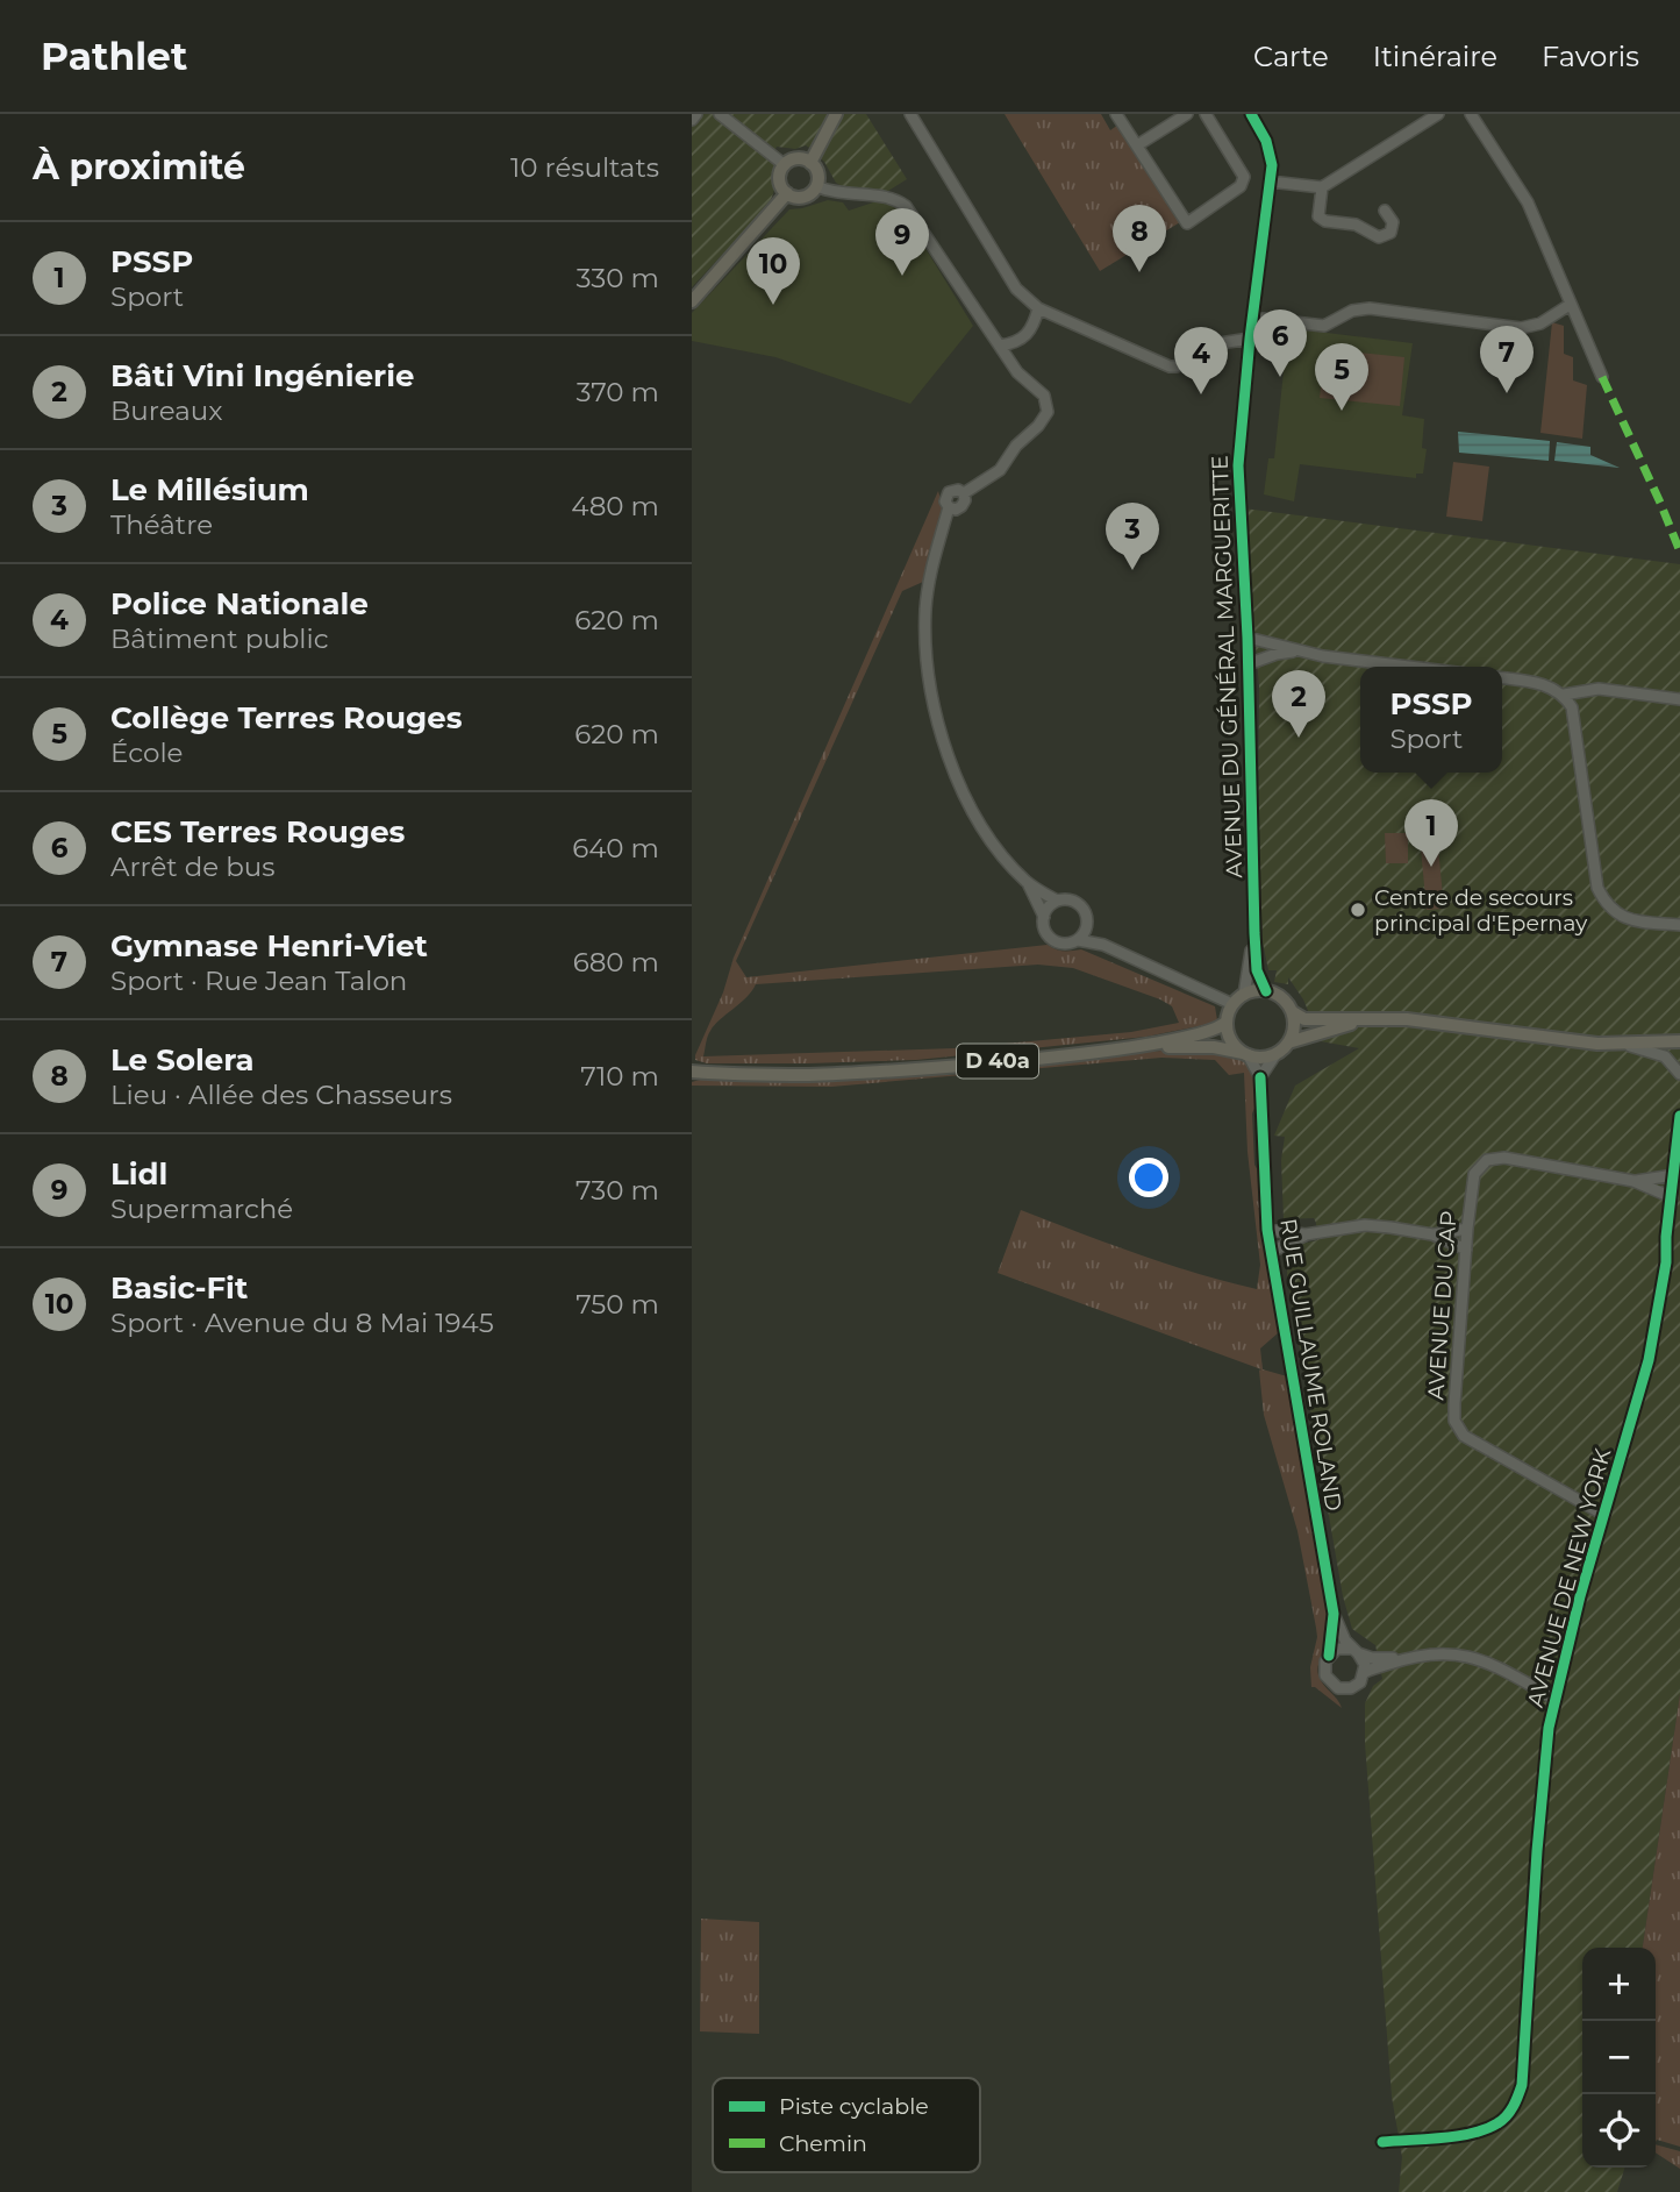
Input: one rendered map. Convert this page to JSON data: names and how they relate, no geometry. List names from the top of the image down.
{
  "streets": {
    "main road": ["D 40a"],
    "street": [
      "AVENUE DU GÉNÉRAL MARGUERITTE",
      "AVENUE DU CAP",
      "RUE GUILLAUME ROLAND",
      "AVENUE DE NEW YORK"
    ]
  },
  "crossings": [
    ["AVENUE DU GÉNÉRAL MARGUERITTE", "D 40a"],
    ["AVENUE DU CAP", "AVENUE DE NEW YORK"]
  ],
  "places": ["Centre de secours principal d'Epernay"],
  "legend": ["Piste cyclable", "Chemin"],
  "page": {
    "header": "Pathlet",
    "nav": ["Carte", "Itinéraire", "Favoris"],
    "heading": ["À proximité", "10 résultats"],
    "pins": [
      "8",
      "9",
      "10",
      "6",
      "7",
      "4",
      "5",
      "3",
      "2",
      "1"
    ],
    "list": [
      {
        "mark": "1",
        "name": "PSSP",
        "note": "Sport",
        "value": "330 m"
      },
      {
        "mark": "2",
        "name": "Bâti Vini Ingénierie",
        "note": "Bureaux",
        "value": "370 m"
      },
      {
        "mark": "3",
        "name": "Le Millésium",
        "note": "Théâtre",
        "value": "480 m"
      },
      {
        "mark": "4",
        "name": "Police Nationale",
        "note": "Bâtiment public",
        "value": "620 m"
      },
      {
        "mark": "5",
        "name": "Collège Terres Rouges",
        "note": "École",
        "value": "620 m"
      },
      {
        "mark": "6",
        "name": "CES Terres Rouges",
        "note": "Arrêt de bus",
        "value": "640 m"
      },
      {
        "mark": "7",
        "name": "Gymnase Henri-Viet",
        "note": "Sport · Rue Jean Talon",
        "value": "680 m"
      },
      {
        "mark": "8",
        "name": "Le Solera",
        "note": "Lieu · Allée des Chasseurs",
        "value": "710 m"
      },
      {
        "mark": "9",
        "name": "Lidl",
        "note": "Supermarché",
        "value": "730 m"
      },
      {
        "mark": "10",
        "name": "Basic-Fit",
        "note": "Sport · Avenue du 8 Mai 1945",
        "value": "750 m"
      }
    ],
    "popup": ["PSSP", "Sport"],
    "map_buttons": ["+", "−"]
  }
}
